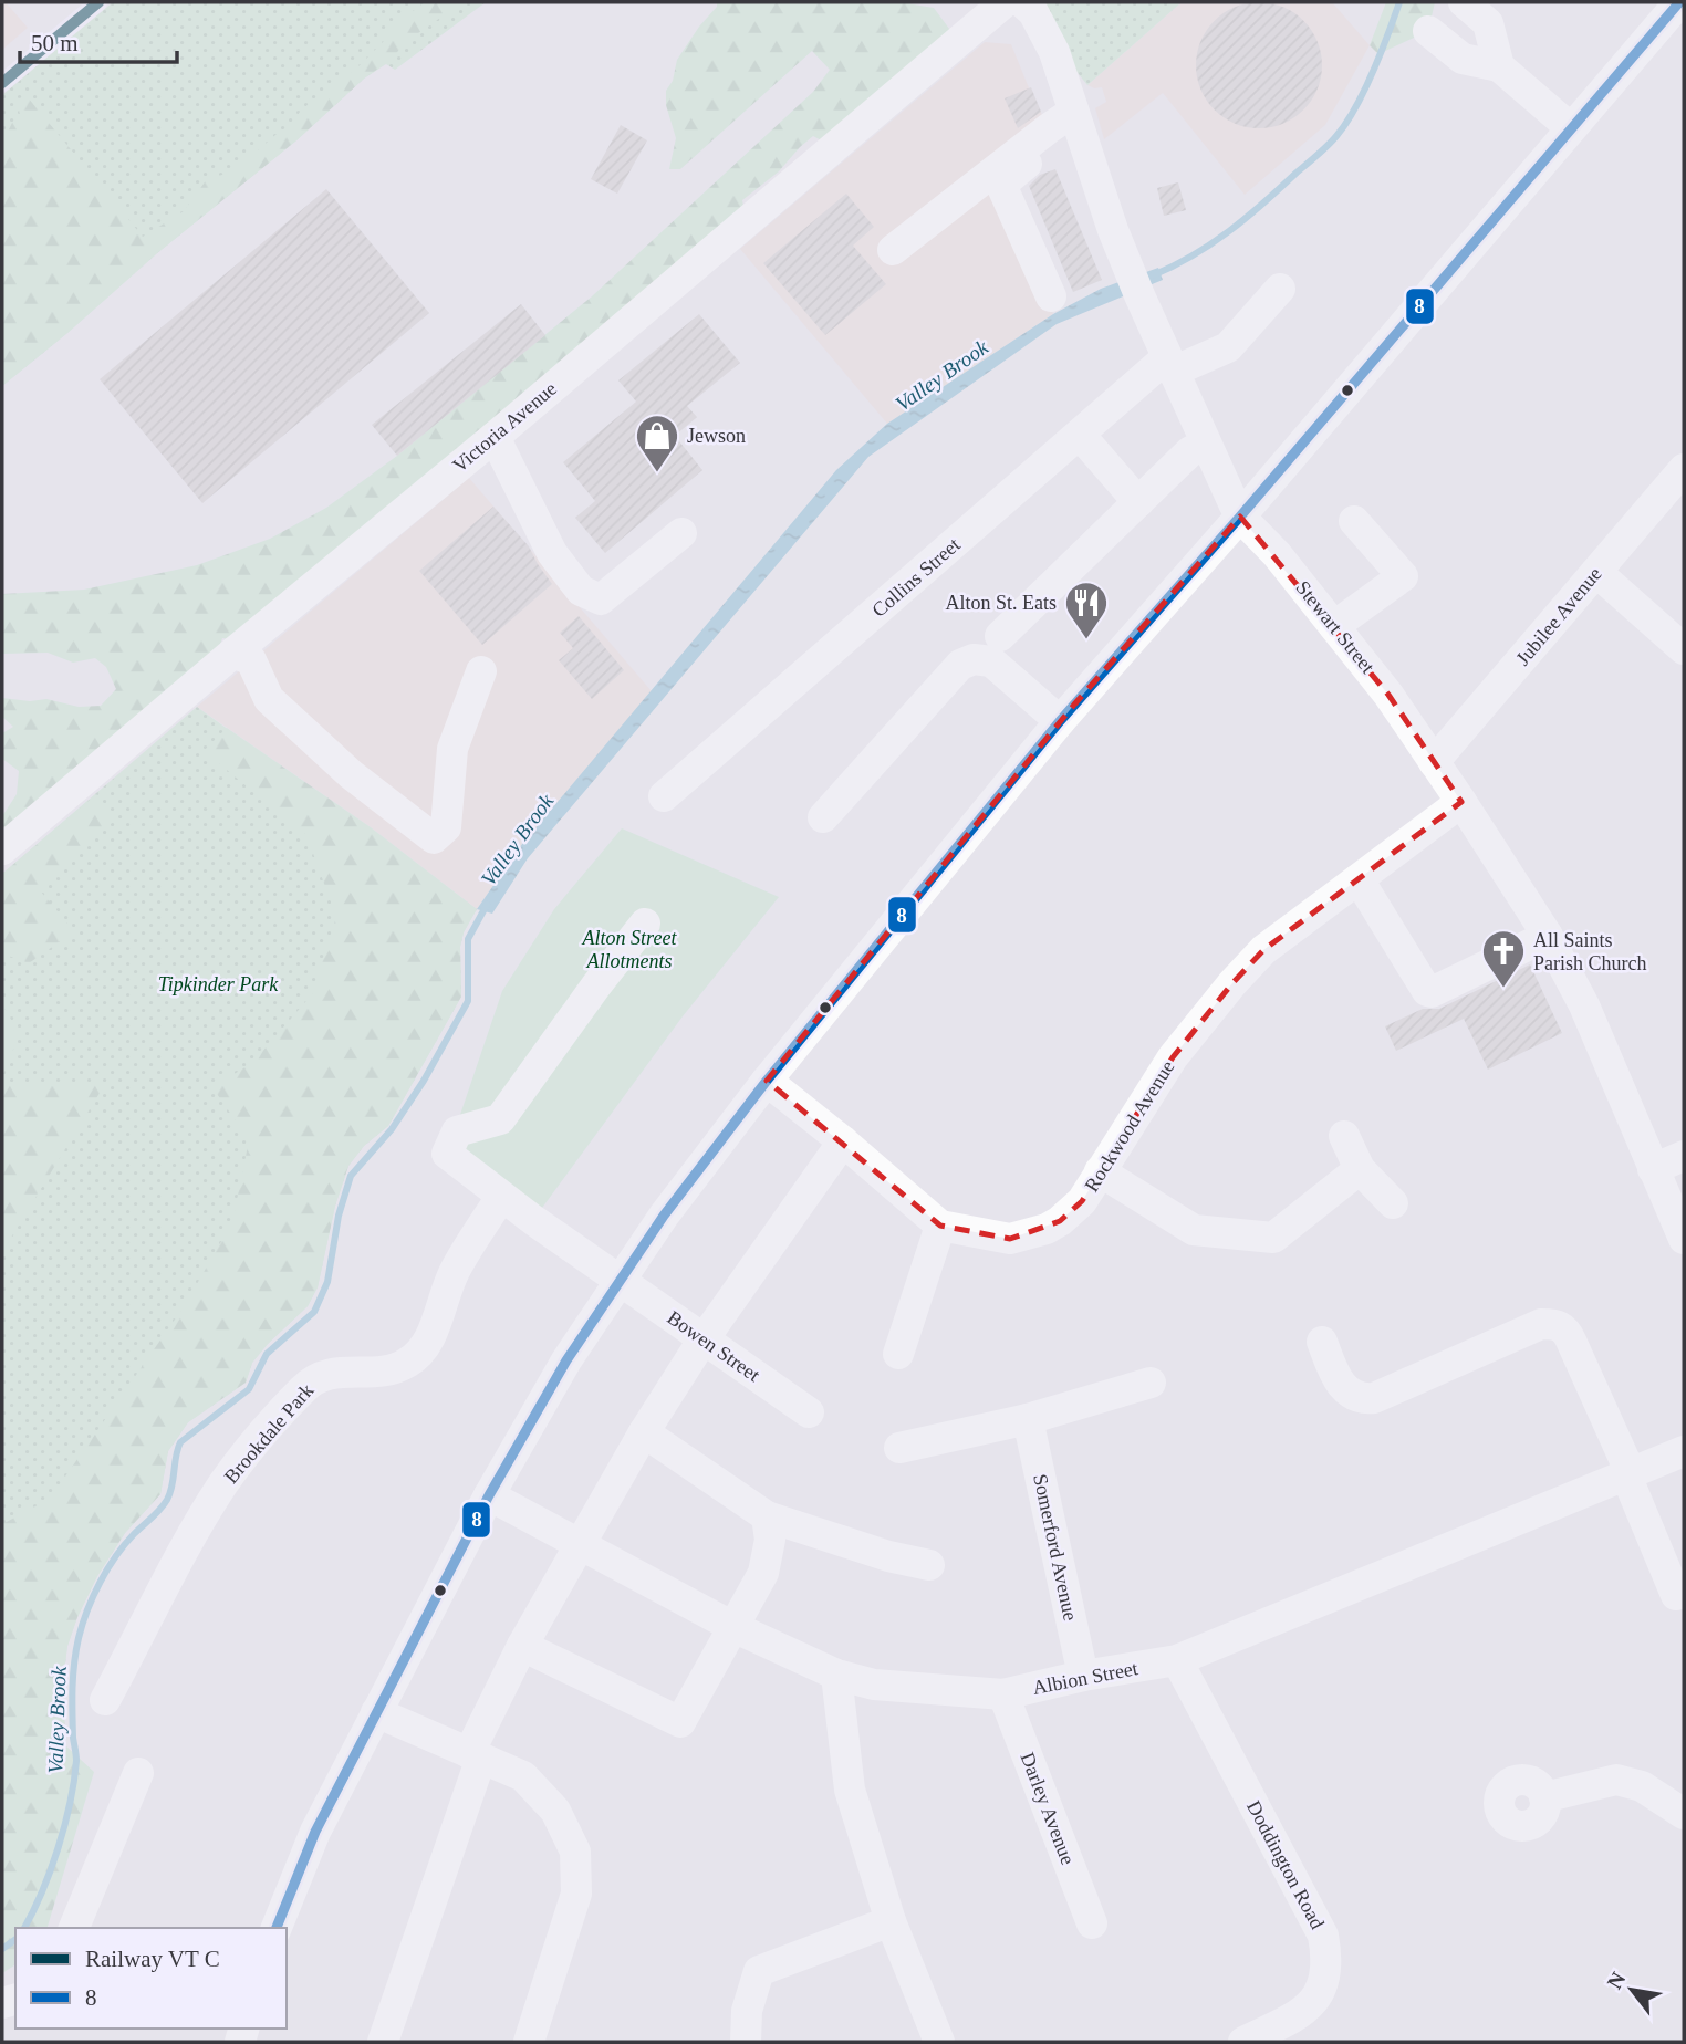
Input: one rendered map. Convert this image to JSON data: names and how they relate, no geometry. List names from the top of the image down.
{
  "streets": {
    "street": [
      "Victoria Avenue",
      "Collins Street",
      "Jubilee Avenue",
      "Stewart Street",
      "Rockwood Avenue",
      "Bowen Street",
      "Brookdale Park",
      "Somerford Avenue",
      "Albion Street",
      "Darley Avenue",
      "Doddington Road"
    ]
  },
  "crossings": [
    ["Collins Street", "Stewart Street"],
    ["Jubilee Avenue", "Stewart Street"],
    ["Stewart Street", "Rockwood Avenue"],
    ["Somerford Avenue", "Albion Street"],
    ["Albion Street", "Darley Avenue"],
    ["Albion Street", "Doddington Road"]
  ],
  "water": ["Valley Brook"],
  "parks": ["Alton Street Allotments", "Tipkinder Park"],
  "places": {
    "shop": ["Jewson"],
    "restaurant": ["Alton St. Eats"],
    "church": ["All Saints Parish Church"]
  },
  "lines": ["transit line 8"],
  "legend": ["Railway VT C", "8"],
  "scale_bar": "50 m",
  "north": "top left"
}
